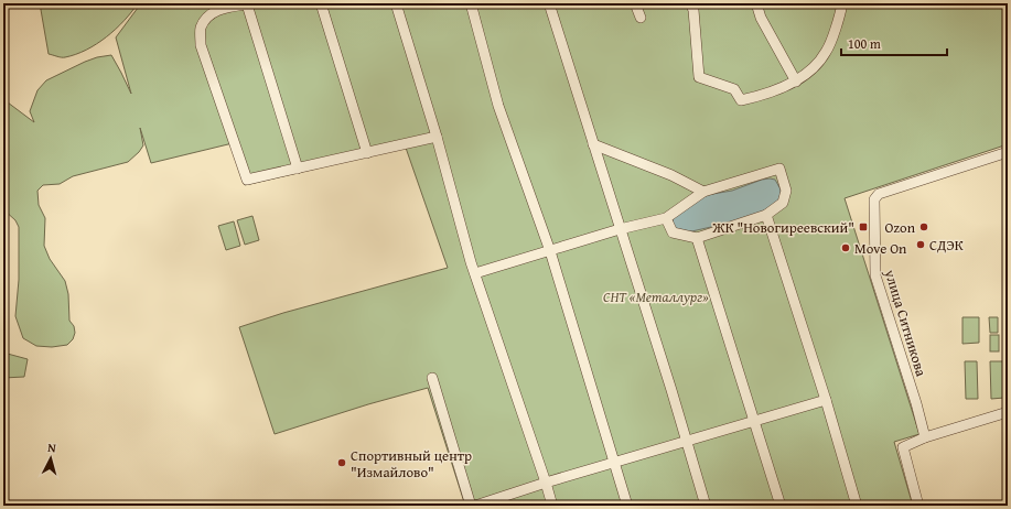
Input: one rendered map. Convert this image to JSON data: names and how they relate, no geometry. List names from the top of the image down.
{
  "streets": {
    "street": ["улица Ситникова"]
  },
  "parks": ["СНТ «Металлург»"],
  "places": {
    "transit": ["ЖК \"Новогиреевский\""],
    "other": [
      "Ozon",
      "СДЭК",
      "Move On",
      "Спортивный центр \"Измайлово\""
    ]
  },
  "scale_bar": "100 m",
  "north": "top"
}
